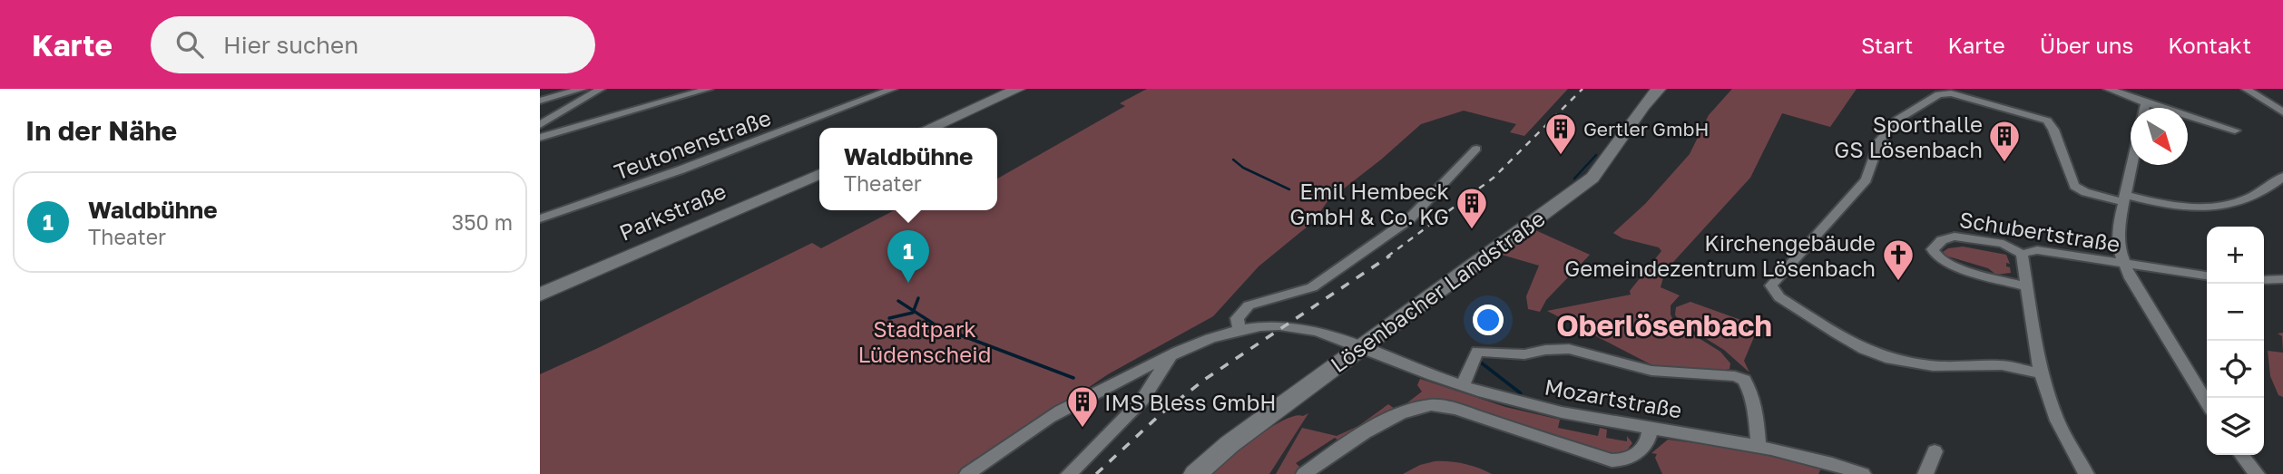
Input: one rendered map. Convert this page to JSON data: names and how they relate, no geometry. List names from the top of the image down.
{
  "streets": {
    "main road": ["Parkstraße", "Lösenbacher Landstraße"],
    "street": ["Teutonenstraße", "Schubertstraße", "Mozartstraße"]
  },
  "crossings": [
    ["Lösenbacher Landstraße", "Mozartstraße"]
  ],
  "districts": ["Oberlösenbach"],
  "parks": ["Stadtpark Lüdenscheid"],
  "places": {
    "building": [
      "Gertler GmbH",
      "Sporthalle GS Lösenbach",
      "Emil Hembeck GmbH & Co. KG",
      "IMS Bless GmbH"
    ],
    "church": ["Kirchengebäude Gemeindezentrum Lösenbach"]
  },
  "north": "bottom right",
  "page": {
    "header": "Karte",
    "search": "Hier suchen",
    "nav": [
      "Start",
      "Karte",
      "Über uns",
      "Kontakt"
    ],
    "heading": "In der Nähe",
    "popup": ["Waldbühne", "Theater"],
    "list": [
      {
        "mark": "1",
        "name": "Waldbühne",
        "note": "Theater",
        "value": "350 m"
      }
    ],
    "map_buttons": ["+", "−"],
    "pins": "1"
  }
}
